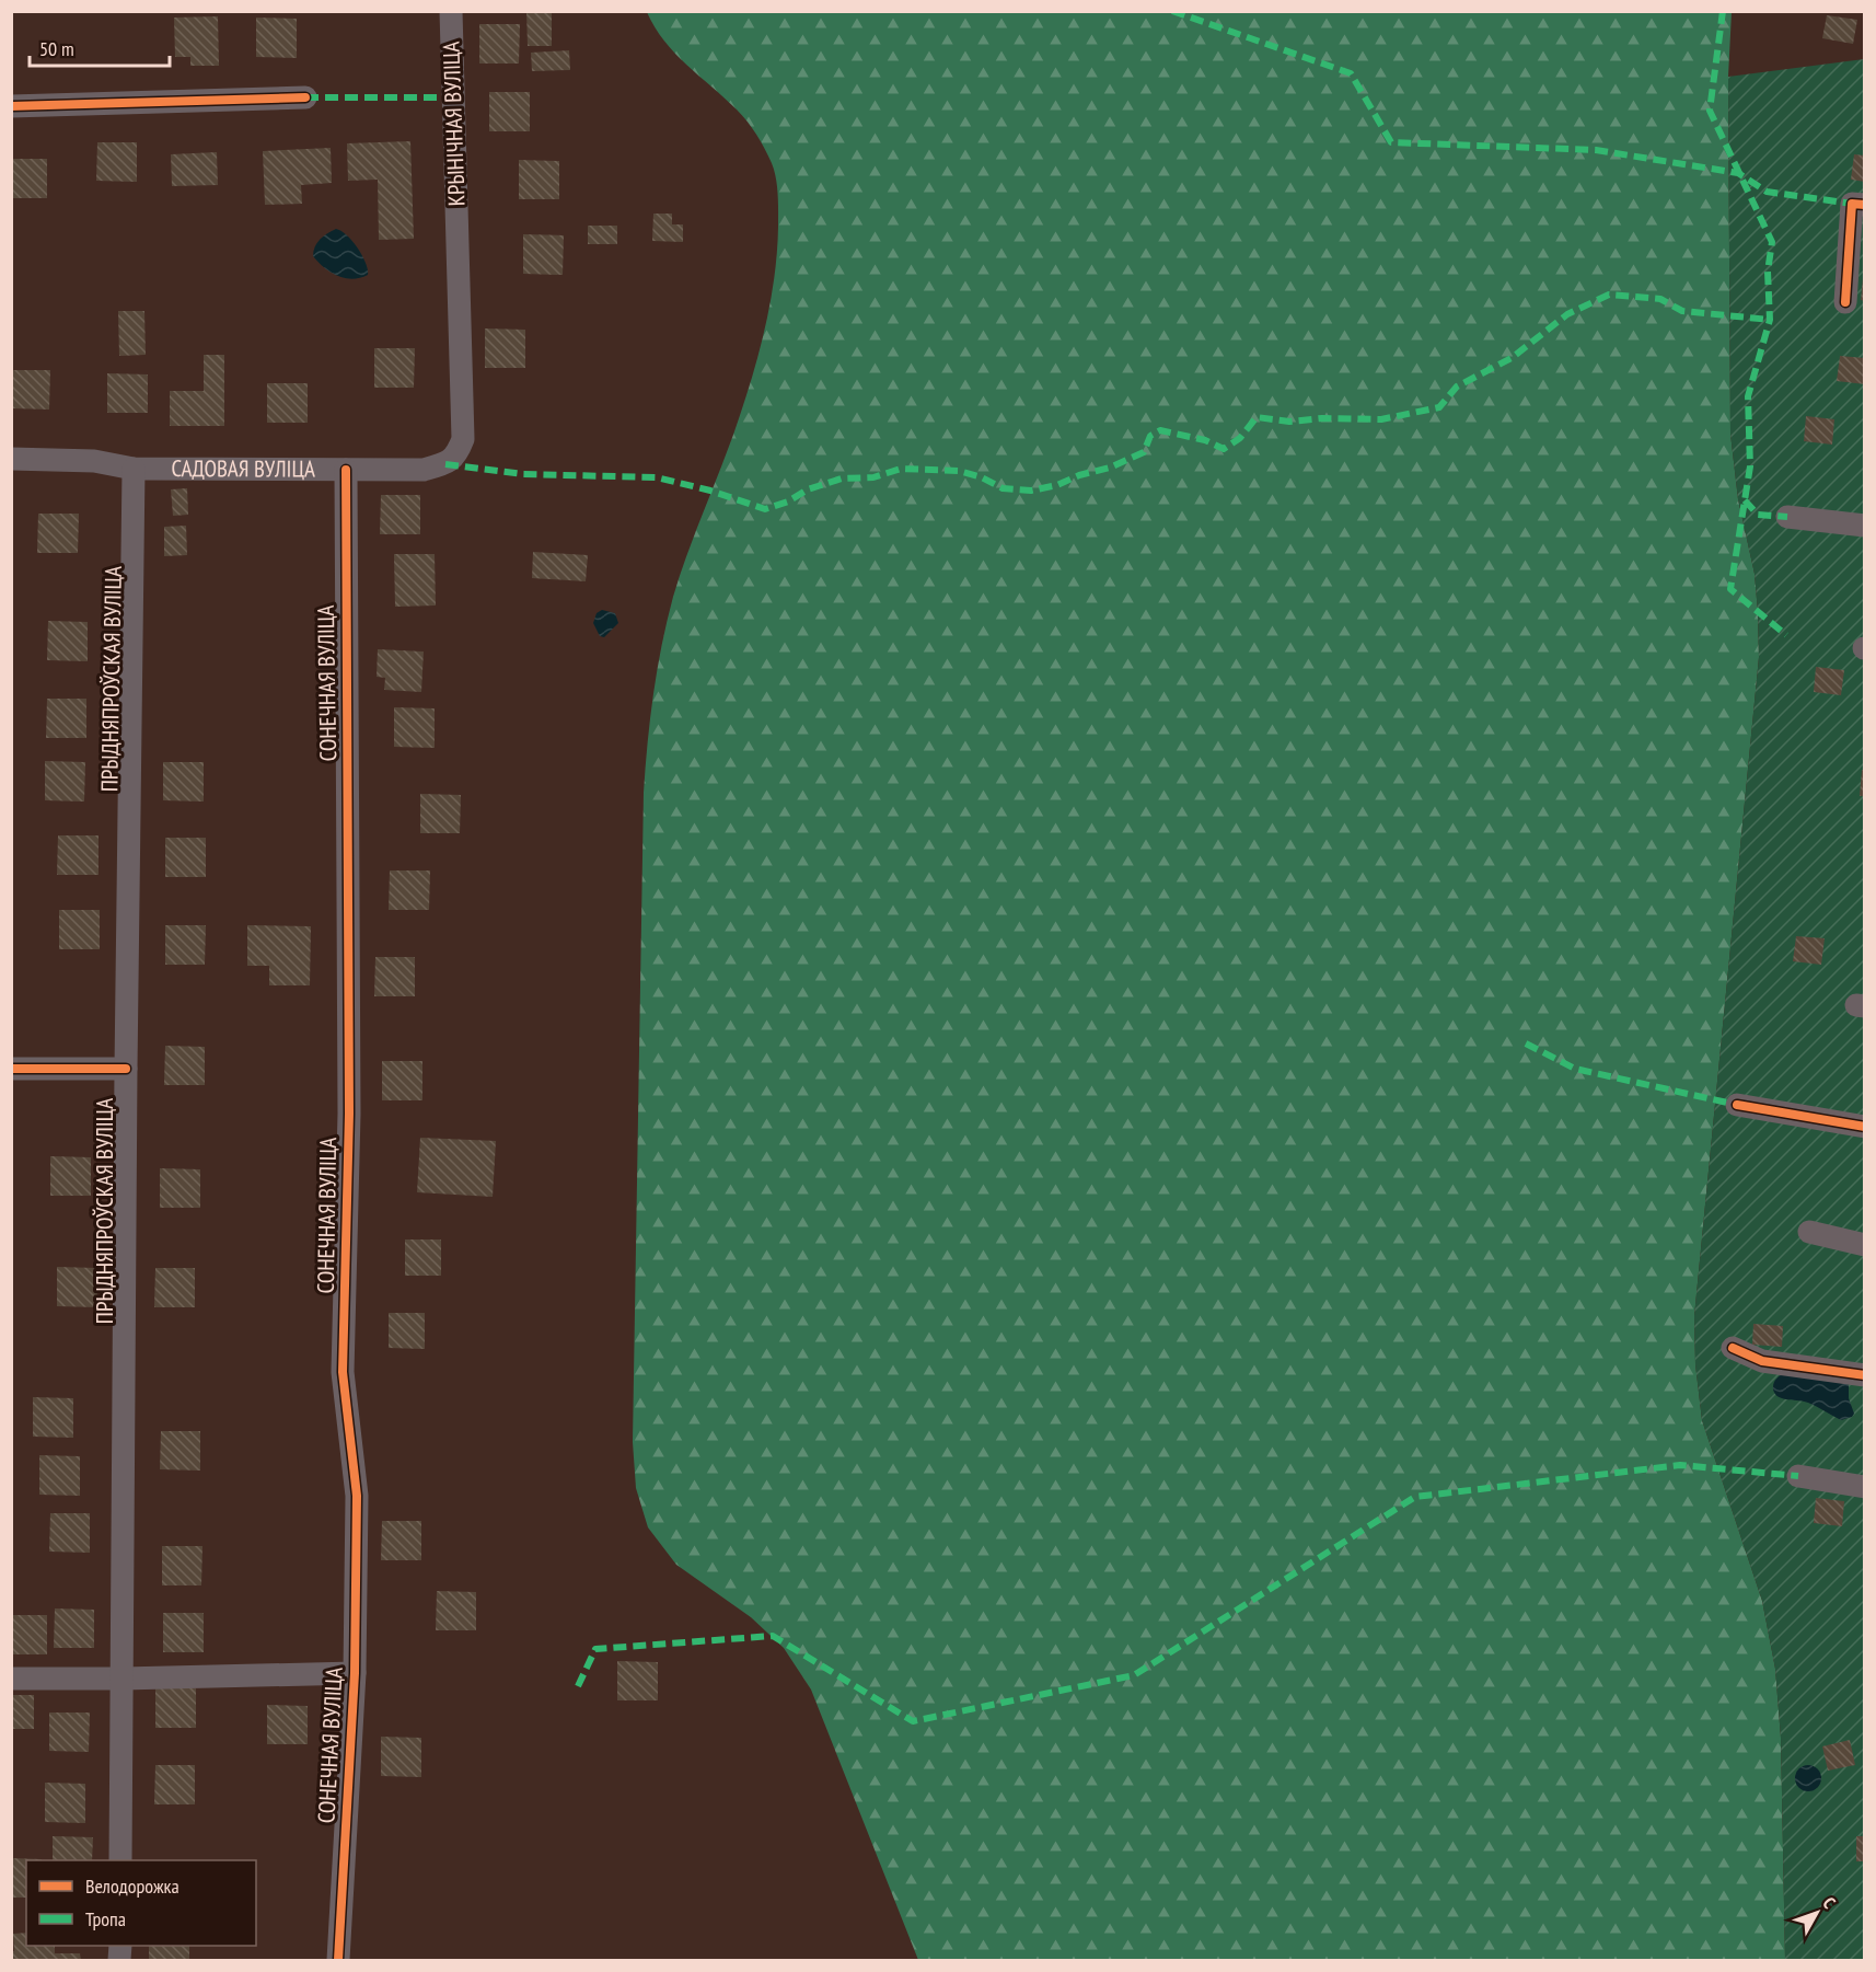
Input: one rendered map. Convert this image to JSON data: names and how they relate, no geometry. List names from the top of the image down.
{
  "streets": {
    "street": [
      "КРЫНІЧНАЯ ВУЛІЦА",
      "САДОВАЯ ВУЛІЦА",
      "ПРЫДНЯПРОЎСКАЯ ВУЛІЦА",
      "СОНЕЧНАЯ ВУЛІЦА"
    ]
  },
  "crossings": [
    ["КРЫНІЧНАЯ ВУЛІЦА", "САДОВАЯ ВУЛІЦА"],
    ["САДОВАЯ ВУЛІЦА", "ПРЫДНЯПРОЎСКАЯ ВУЛІЦА"],
    ["САДОВАЯ ВУЛІЦА", "СОНЕЧНАЯ ВУЛІЦА"]
  ],
  "legend": ["Велодорожка", "Тропа"],
  "scale_bar": "50 m",
  "north": "top right"
}
